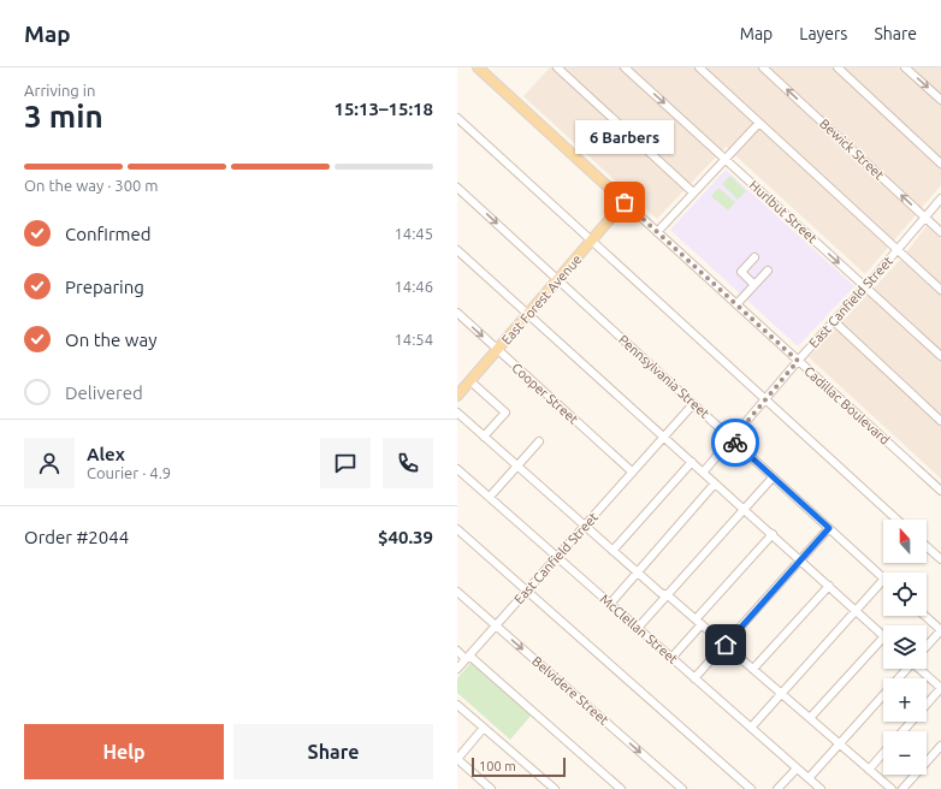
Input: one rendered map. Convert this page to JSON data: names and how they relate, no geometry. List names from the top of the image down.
{
  "streets": {
    "main road": ["East Forest Avenue", "Cadillac Boulevard"],
    "street": [
      "Bewick Street",
      "Hurlbut Street",
      "East Canfield Street",
      "Pennsylvania Street",
      "Cooper Street",
      "McClellan Street",
      "Belvidere Street"
    ]
  },
  "crossings": [
    ["Bewick Street", "East Canfield Street"],
    ["Hurlbut Street", "East Canfield Street"],
    ["East Forest Avenue", "Pennsylvania Street"],
    ["East Forest Avenue", "Cooper Street"],
    ["East Forest Avenue", "Cadillac Boulevard"],
    ["East Canfield Street", "Pennsylvania Street"],
    ["East Canfield Street", "Cooper Street"],
    ["East Canfield Street", "Cadillac Boulevard"],
    ["East Canfield Street", "McClellan Street"],
    ["East Canfield Street", "Belvidere Street"]
  ],
  "places": ["6 Barbers"],
  "scale_bar": "100 m",
  "north": "top",
  "page": {
    "header": "Map",
    "nav": ["Map", "Layers", "Share"],
    "heading": ["3 min", "Arriving in", "15:13–15:18"],
    "panel": [
      "Alex",
      "Courier · 4.9",
      "Order #2044",
      "$40.39"
    ],
    "bubble": "6 Barbers",
    "bar": "On the way · 300 m",
    "list": [
      ["Confirmed", "14:45"],
      ["Preparing", "14:46"],
      ["On the way", "14:54"],
      "Delivered"
    ],
    "map_buttons": ["+", "−"],
    "buttons": ["Help", "Share"],
    "scale": "100 m"
  }
}
